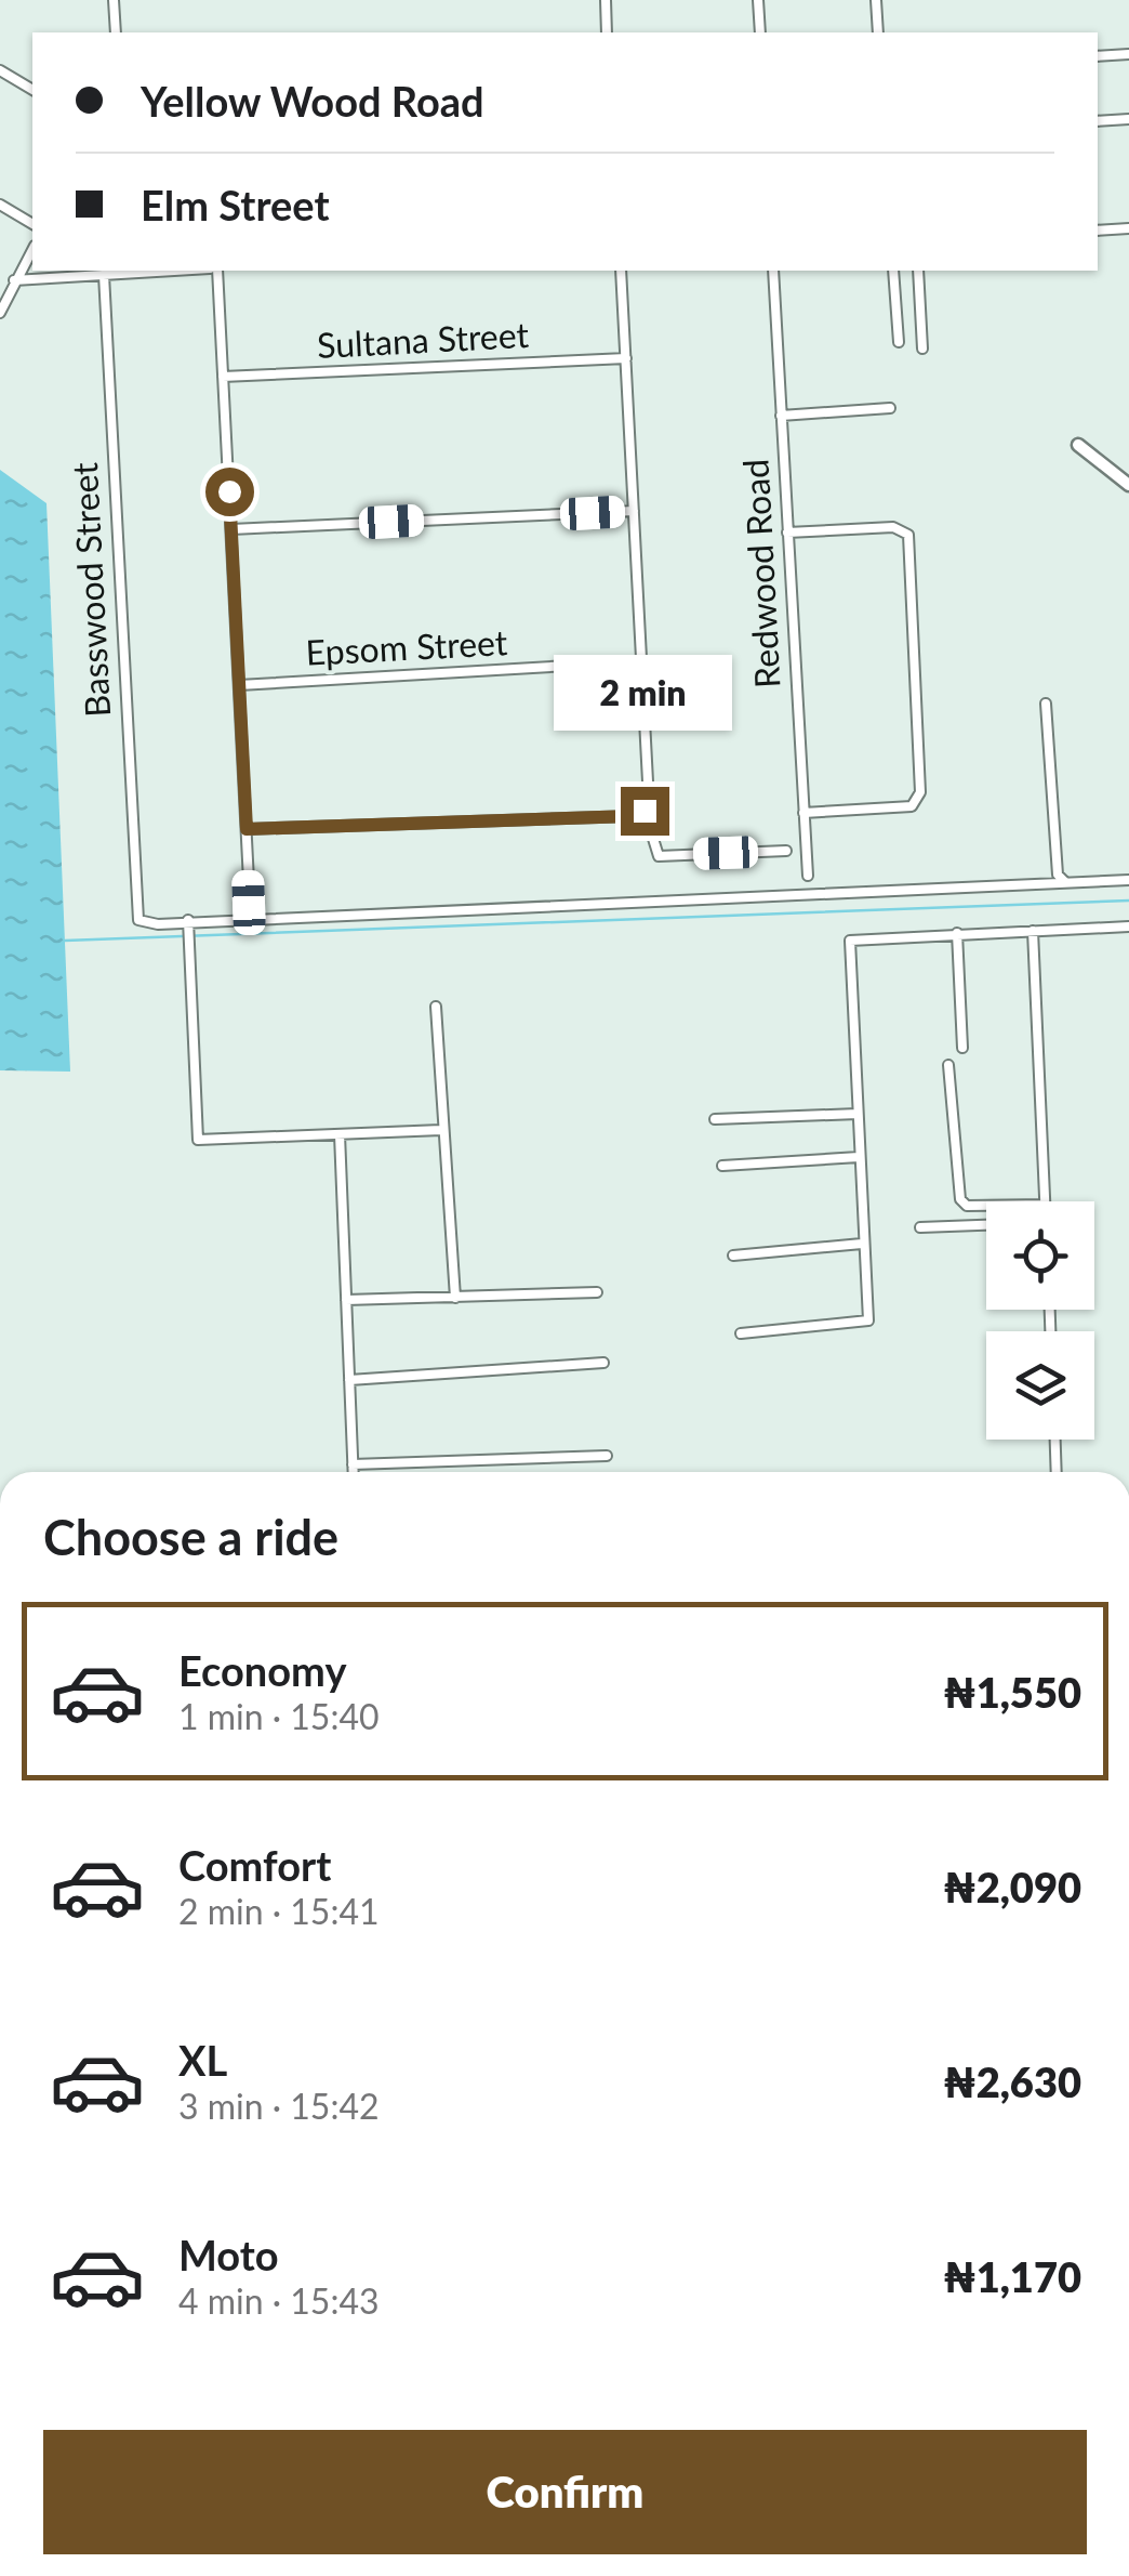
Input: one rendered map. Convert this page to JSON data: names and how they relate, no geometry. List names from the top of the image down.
{
  "streets": {
    "street": [
      "Sultana Street",
      "Redwood Road",
      "Basswood Street",
      "Epsom Street"
    ]
  },
  "page": {
    "banner": ["Yellow Wood Road", "Elm Street"],
    "bubble": "2 min",
    "heading": "Choose a ride",
    "list": [
      {
        "name": "Economy",
        "note": "1 min · 15:40",
        "value": "₦1,550"
      },
      {
        "name": "Comfort",
        "note": "2 min · 15:41",
        "value": "₦2,090"
      },
      {
        "name": "XL",
        "note": "3 min · 15:42",
        "value": "₦2,630"
      },
      {
        "name": "Moto",
        "note": "4 min · 15:43",
        "value": "₦1,170"
      }
    ],
    "buttons": "Confirm"
  }
}
